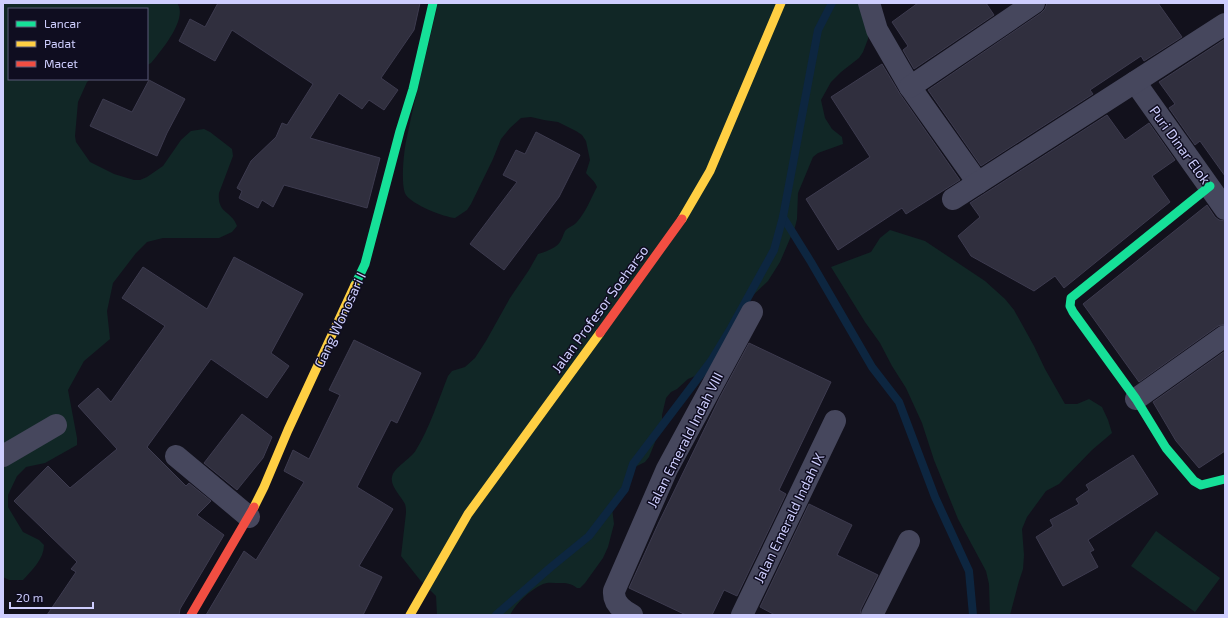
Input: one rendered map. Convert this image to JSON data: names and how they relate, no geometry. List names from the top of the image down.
{
  "streets": {
    "street": [
      "Puri Dinar Elok",
      "Jalan Profesor Soeharso",
      "Gang Wonosari I",
      "Jalan Emerald Indah VIII",
      "Jalan Emerald Indah IX"
    ]
  },
  "legend": ["Lancar", "Padat", "Macet"],
  "scale_bar": "20 m"
}
